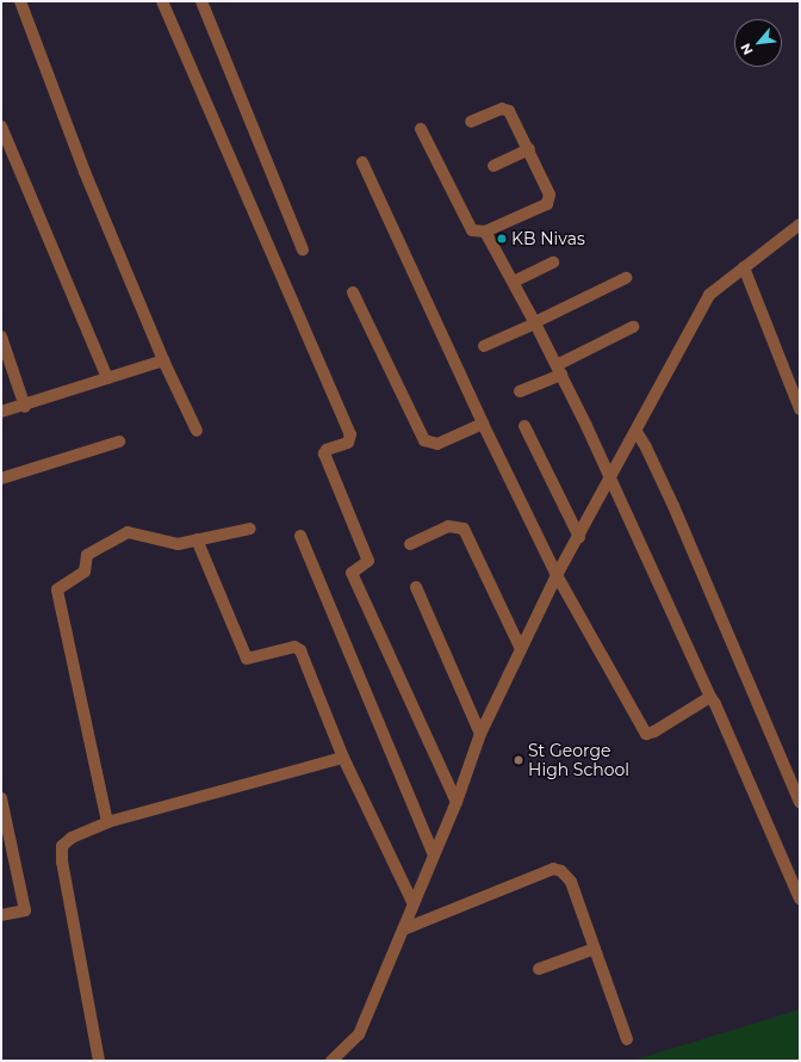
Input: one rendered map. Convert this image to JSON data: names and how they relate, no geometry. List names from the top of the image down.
{
  "places": ["KB Nivas", "St George High School"],
  "north": "bottom left"
}
